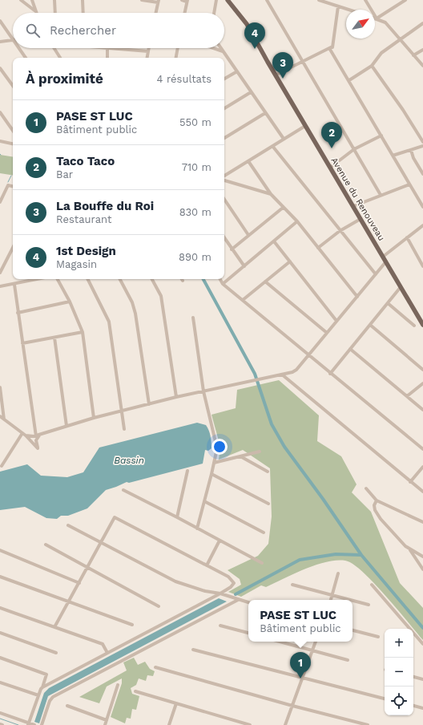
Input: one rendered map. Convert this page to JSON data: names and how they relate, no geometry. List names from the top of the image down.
{
  "streets": {
    "main road": ["Avenue du Renouveau"]
  },
  "water": ["Bassin"],
  "north": "top right",
  "page": {
    "search": "Rechercher",
    "pins": [
      "4",
      "3",
      "2",
      "1"
    ],
    "heading": ["À proximité", "4 résultats"],
    "list": [
      {
        "mark": "1",
        "name": "PASE ST LUC",
        "note": "Bâtiment public",
        "value": "550 m"
      },
      {
        "mark": "2",
        "name": "Taco Taco",
        "note": "Bar",
        "value": "710 m"
      },
      {
        "mark": "3",
        "name": "La Bouffe du Roi",
        "note": "Restaurant",
        "value": "830 m"
      },
      {
        "mark": "4",
        "name": "1st Design",
        "note": "Magasin",
        "value": "890 m"
      }
    ],
    "popup": ["PASE ST LUC", "Bâtiment public"],
    "map_buttons": ["+", "−"]
  }
}
